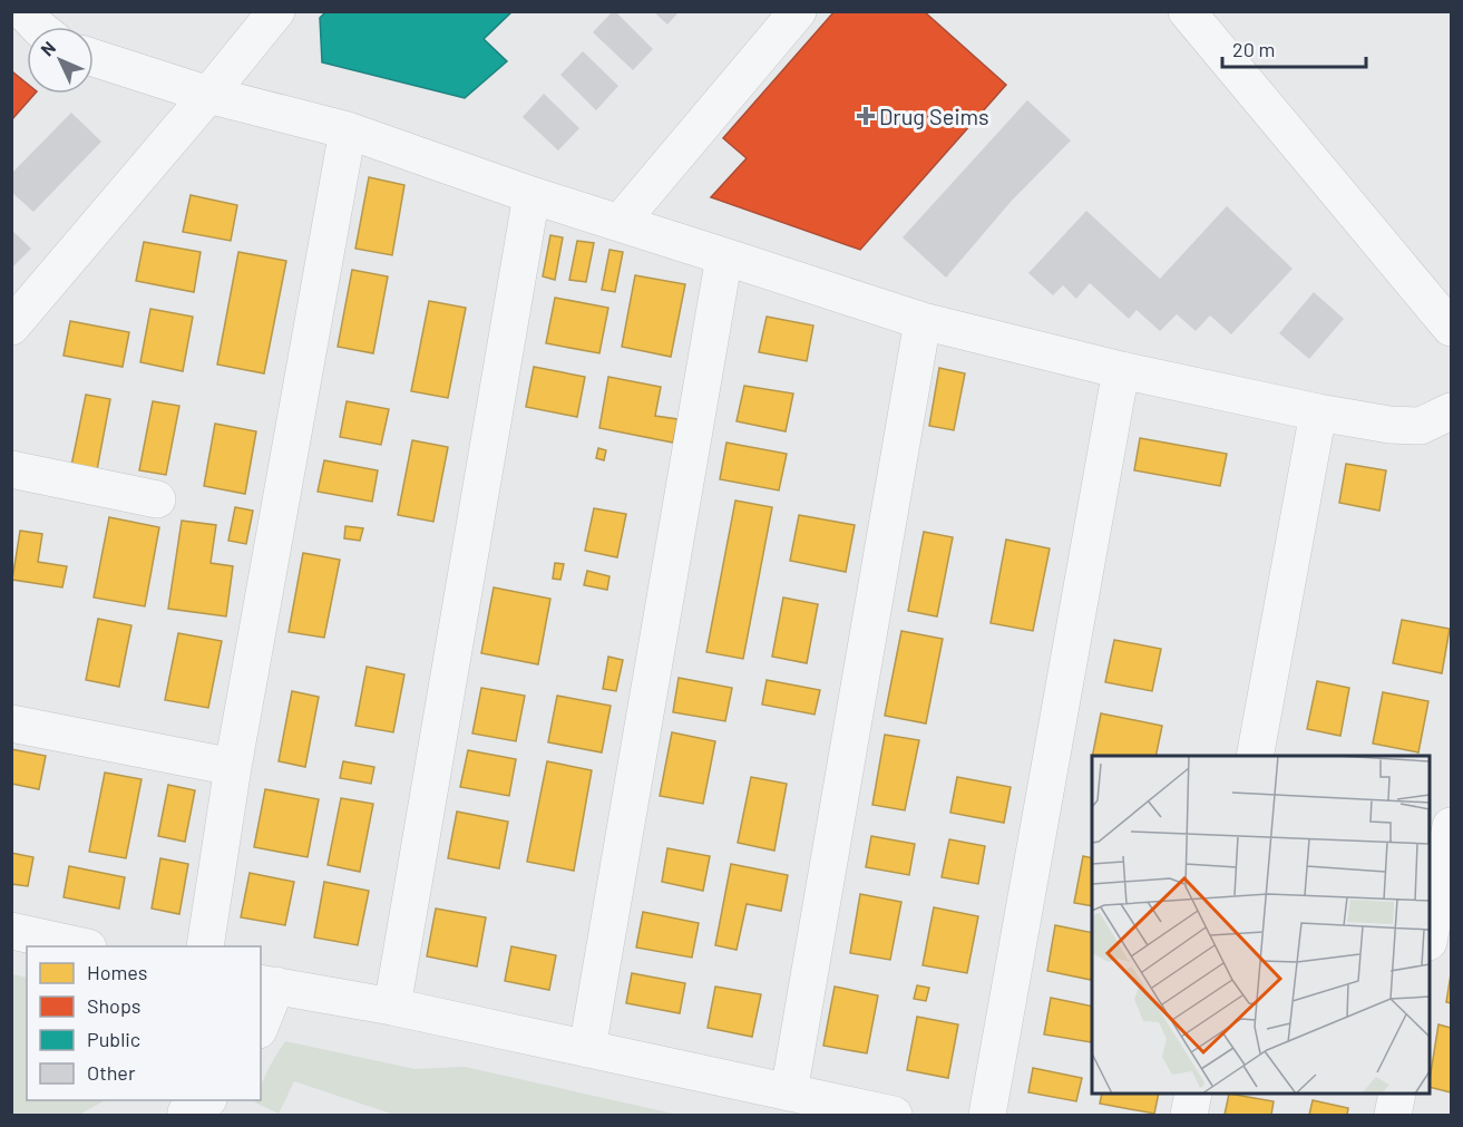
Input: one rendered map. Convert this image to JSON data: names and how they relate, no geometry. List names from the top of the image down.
{
  "places": {
    "health": ["Drug Seims"]
  },
  "legend": [
    "Homes",
    "Shops",
    "Public",
    "Other"
  ],
  "scale_bar": "20 m",
  "north": "top left"
}
